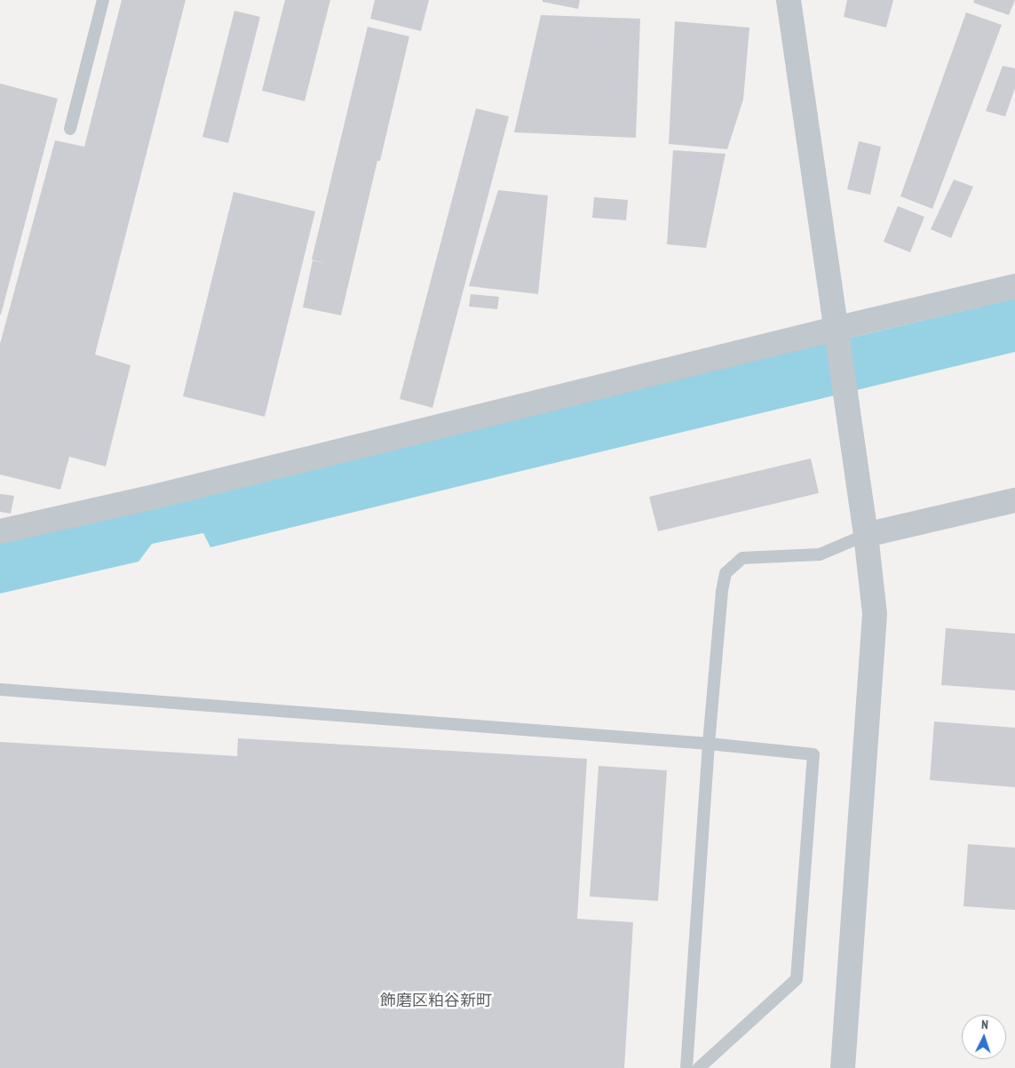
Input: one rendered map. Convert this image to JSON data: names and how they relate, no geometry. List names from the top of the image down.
{
  "districts": ["飾磨区粕谷新町"],
  "north": "top"
}
